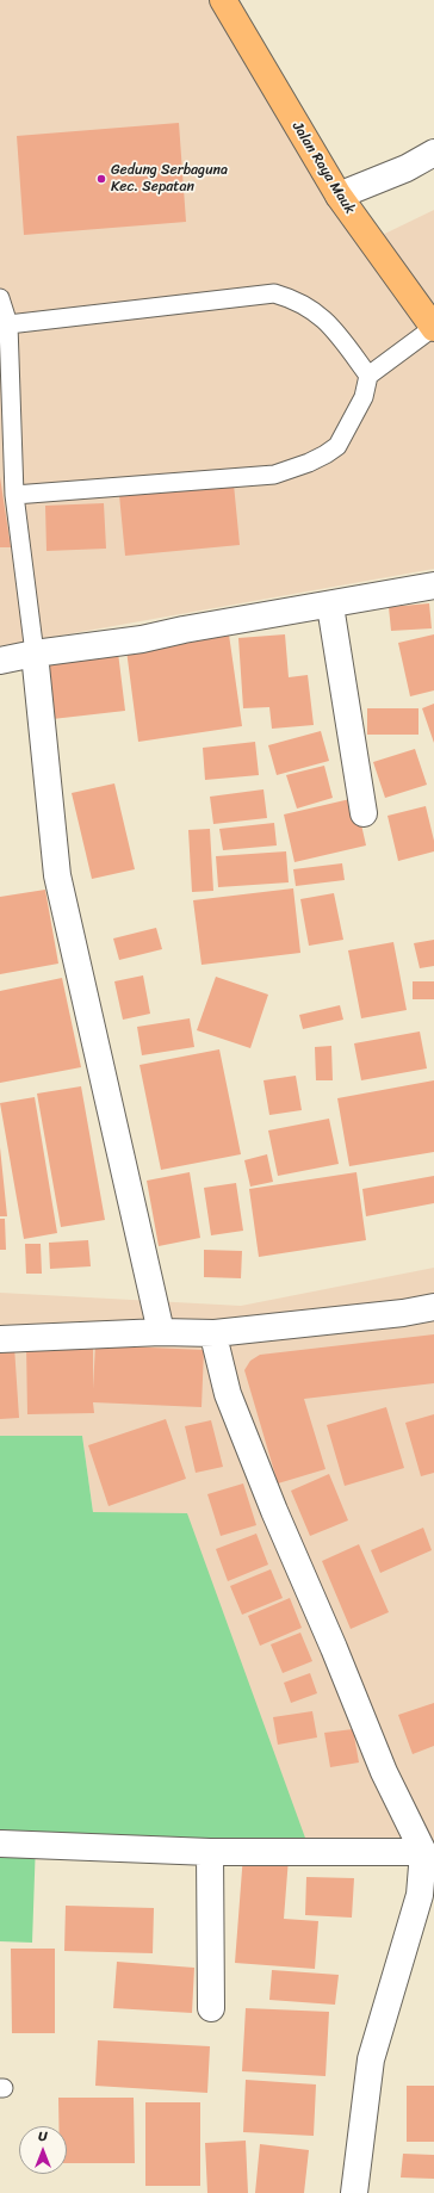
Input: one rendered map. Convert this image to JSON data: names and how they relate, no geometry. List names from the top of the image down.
{
  "streets": {
    "main road": ["Jalan Raya Mauk"]
  },
  "places": ["Gedung Serbaguna Kec. Sepatan"],
  "north": "top"
}
